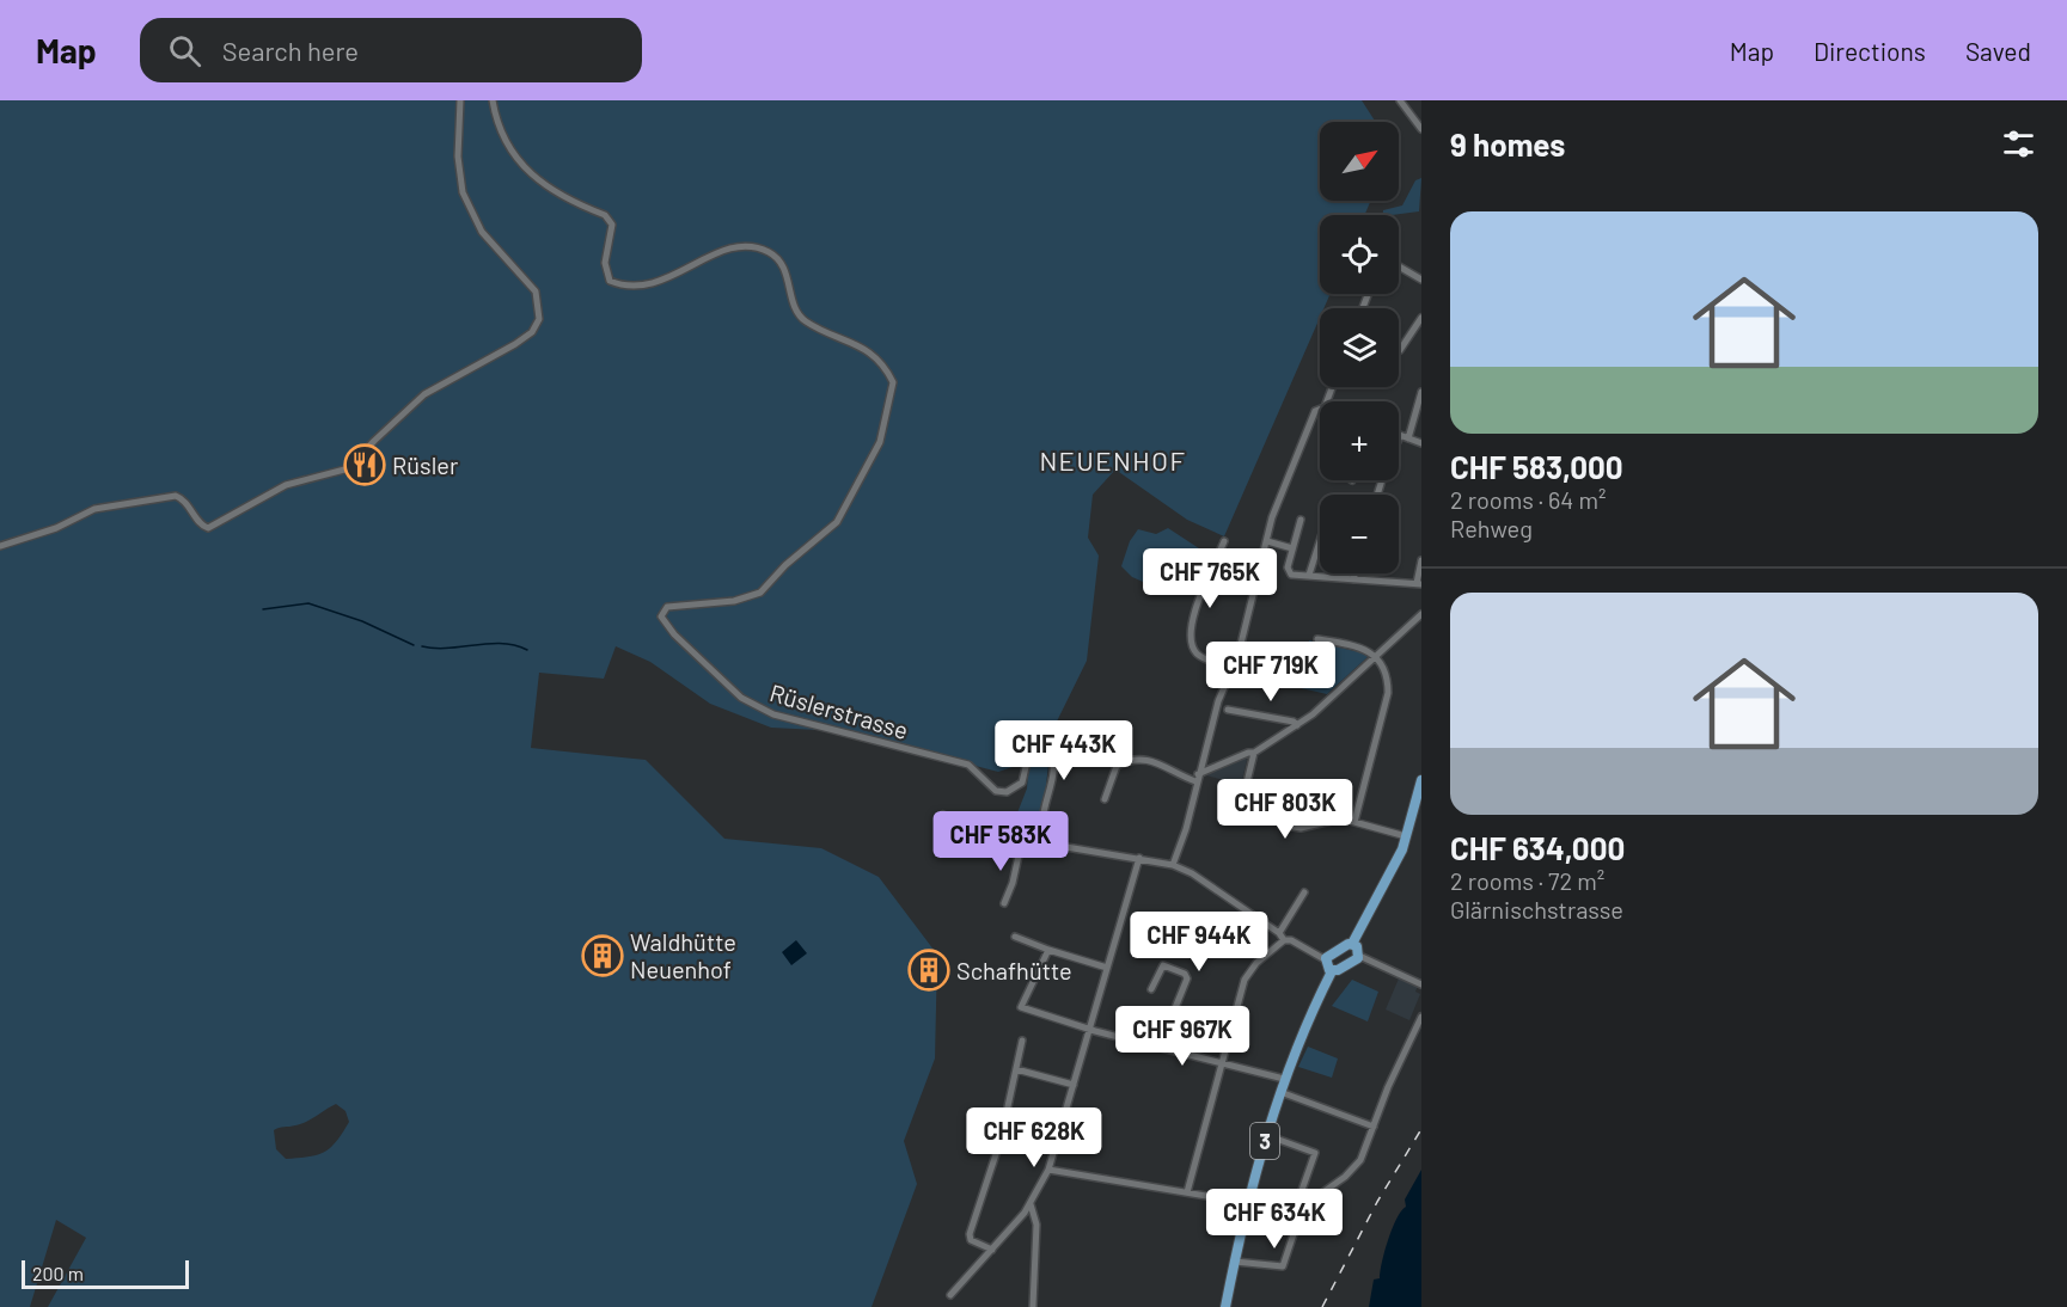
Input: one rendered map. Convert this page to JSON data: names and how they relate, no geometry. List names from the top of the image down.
{
  "streets": {
    "main road": ["3"],
    "street": ["Rüslerstrasse"]
  },
  "districts": ["NEUENHOF"],
  "places": {
    "restaurant": ["Rüsler"],
    "building": ["Waldhütte Neuenhof", "Schafhütte"]
  },
  "scale_bar": "200 m",
  "north": "top right",
  "page": {
    "header": "Map",
    "search": "Search here",
    "nav": ["Map", "Directions", "Saved"],
    "heading": "9 homes",
    "map_buttons": ["+", "−"],
    "list": [
      {
        "name": "CHF 583,000",
        "note": "2 rooms · 64 m² · Rehweg"
      },
      {
        "name": "CHF 634,000",
        "note": "2 rooms · 72 m² · Glärnischstrasse"
      }
    ],
    "price": [
      "CHF 765K",
      "CHF 719K",
      "CHF 443K",
      "CHF 803K",
      "CHF 583K",
      "CHF 944K",
      "CHF 967K",
      "CHF 628K",
      "CHF 634K"
    ],
    "scale": "200 m"
  }
}
